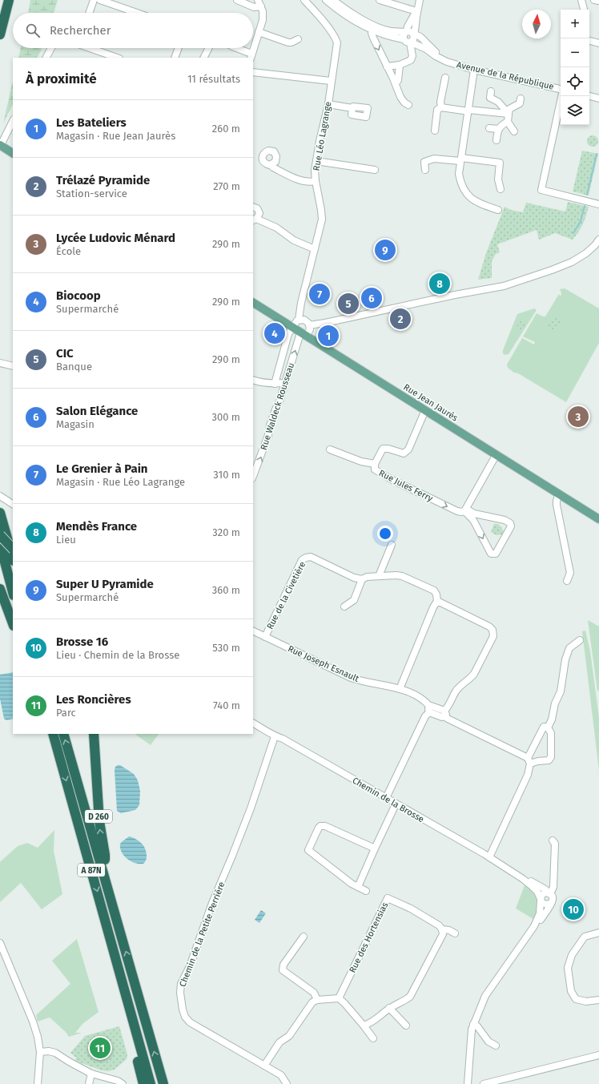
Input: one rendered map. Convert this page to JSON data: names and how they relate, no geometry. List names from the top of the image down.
{
  "streets": {
    "highway": ["D 260", "A 87N"],
    "main road": ["Rue Jean Jaurès"],
    "street": [
      "Avenue de la République",
      "Rue Léo Lagrange",
      "Rue Waldeck Rousseau",
      "Rue Jules Ferry",
      "Rue de la Civetière",
      "Rue Joseph Esnault",
      "Chemin de la Brosse",
      "Chemin de la Petite Perrière",
      "Rue des Hortensias"
    ]
  },
  "crossings": [
    ["Rue Léo Lagrange", "Rue Jean Jaurès"],
    ["Rue Léo Lagrange", "Rue Waldeck Rousseau"],
    ["Rue Jean Jaurès", "Rue Waldeck Rousseau"],
    ["Rue Jean Jaurès", "Rue Jules Ferry"],
    ["Rue de la Civetière", "Rue Joseph Esnault"],
    ["Chemin de la Brosse", "Chemin de la Petite Perrière"],
    ["D 260", "A 87N"]
  ],
  "north": "top",
  "page": {
    "map_buttons": ["+", "−"],
    "search": "Rechercher",
    "heading": ["À proximité", "11 résultats"],
    "list": [
      {
        "mark": "1",
        "name": "Les Bateliers",
        "note": "Magasin · Rue Jean Jaurès",
        "value": "260 m"
      },
      {
        "mark": "2",
        "name": "Trélazé Pyramide",
        "note": "Station-service",
        "value": "270 m"
      },
      {
        "mark": "3",
        "name": "Lycée Ludovic Ménard",
        "note": "École",
        "value": "290 m"
      },
      {
        "mark": "4",
        "name": "Biocoop",
        "note": "Supermarché",
        "value": "290 m"
      },
      {
        "mark": "5",
        "name": "CIC",
        "note": "Banque",
        "value": "290 m"
      },
      {
        "mark": "6",
        "name": "Salon Elégance",
        "note": "Magasin",
        "value": "300 m"
      },
      {
        "mark": "7",
        "name": "Le Grenier à Pain",
        "note": "Magasin · Rue Léo Lagrange",
        "value": "310 m"
      },
      {
        "mark": "8",
        "name": "Mendès France",
        "note": "Lieu",
        "value": "320 m"
      },
      {
        "mark": "9",
        "name": "Super U Pyramide",
        "note": "Supermarché",
        "value": "360 m"
      },
      {
        "mark": "10",
        "name": "Brosse 16",
        "note": "Lieu · Chemin de la Brosse",
        "value": "530 m"
      },
      {
        "mark": "11",
        "name": "Les Roncières",
        "note": "Parc",
        "value": "740 m"
      }
    ],
    "pins": [
      "9",
      "8",
      "7",
      "6",
      "5",
      "2",
      "4",
      "1",
      "3",
      "10",
      "11"
    ]
  }
}
